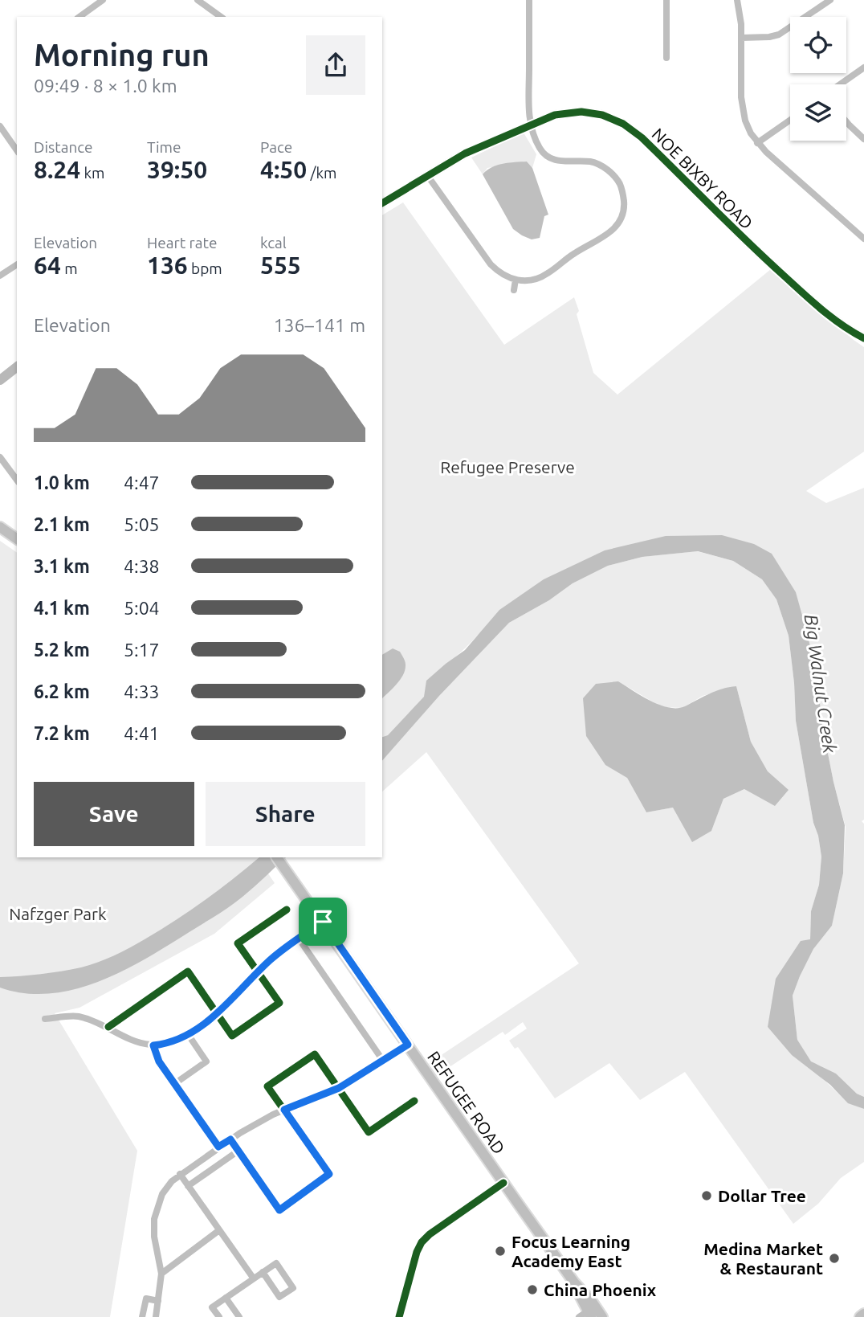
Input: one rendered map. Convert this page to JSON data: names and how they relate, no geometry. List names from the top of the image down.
{
  "streets": {
    "main road": ["REFUGEE ROAD"],
    "street": ["NOE BIXBY ROAD"]
  },
  "water": ["Big Walnut Creek"],
  "parks": ["Refugee Preserve", "Nafzger Park"],
  "places": [
    "Dollar Tree",
    "Focus Learning Academy East",
    "Medina Market & Restaurant",
    "China Phoenix"
  ],
  "page": {
    "heading": ["Morning run", "09:49 · 8 × 1.0 km"],
    "stats": [
      ["Distance", "8.24 km"],
      ["Time", "39:50"],
      ["Pace", "4:50 /km"],
      ["Elevation", "64 m"],
      ["Heart rate", "136 bpm"],
      ["kcal", "555"]
    ],
    "chart": ["Elevation", "136–141 m"],
    "list": [
      {
        "name": "1.0 km",
        "note": "4:47"
      },
      {
        "name": "2.1 km",
        "note": "5:05"
      },
      {
        "name": "3.1 km",
        "note": "4:38"
      },
      {
        "name": "4.1 km",
        "note": "5:04"
      },
      {
        "name": "5.2 km",
        "note": "5:17"
      },
      {
        "name": "6.2 km",
        "note": "4:33"
      },
      {
        "name": "7.2 km",
        "note": "4:41"
      }
    ],
    "buttons": ["Save", "Share"]
  }
}
